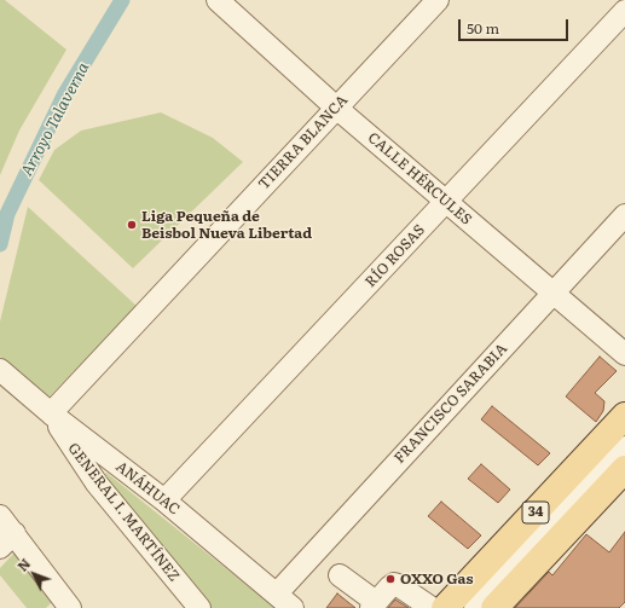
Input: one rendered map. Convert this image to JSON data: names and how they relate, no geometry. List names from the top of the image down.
{
  "streets": {
    "main road": ["34"],
    "street": [
      "TIERRA BLANCA",
      "CALLE HÉRCULES",
      "RÍO ROSAS",
      "FRANCISCO SARABIA",
      "ANÁHUAC",
      "GENERAL I. MARTÍNEZ"
    ]
  },
  "crossings": [
    ["TIERRA BLANCA", "CALLE HÉRCULES"],
    ["TIERRA BLANCA", "ANÁHUAC"],
    ["TIERRA BLANCA", "GENERAL I. MARTÍNEZ"],
    ["CALLE HÉRCULES", "RÍO ROSAS"],
    ["CALLE HÉRCULES", "FRANCISCO SARABIA"],
    ["RÍO ROSAS", "ANÁHUAC"],
    ["FRANCISCO SARABIA", "ANÁHUAC"],
    ["ANÁHUAC", "GENERAL I. MARTÍNEZ"]
  ],
  "water": ["Arroyo Talaverna"],
  "places": ["Liga Pequeña de Beisbol Nueva Libertad", "OXXO Gas"],
  "scale_bar": "50 m",
  "north": "top left"
}
